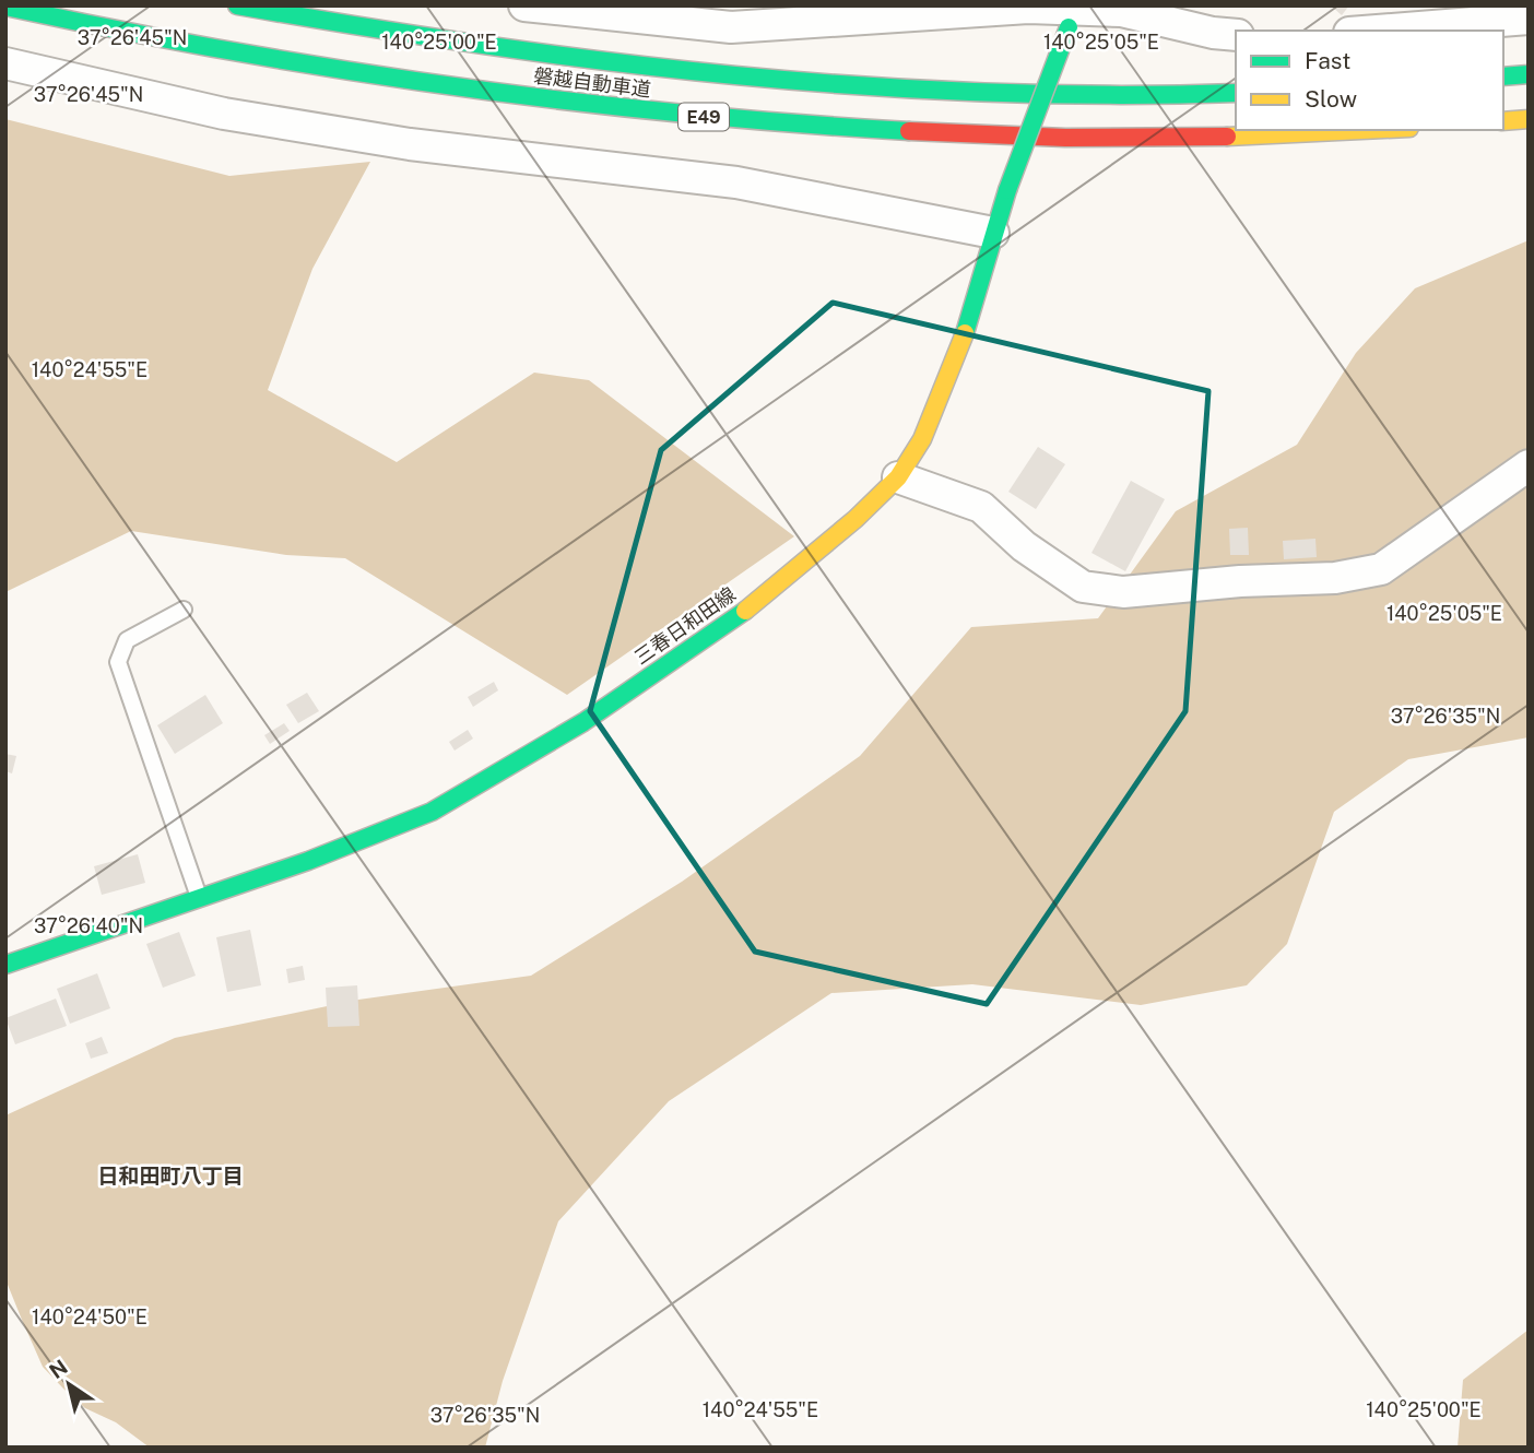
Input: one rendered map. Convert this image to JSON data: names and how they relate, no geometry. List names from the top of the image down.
{
  "streets": {
    "main road": ["磐越自動車道", "E49", "三春日和田線"]
  },
  "districts": ["日和田町八丁目"],
  "legend": ["Fast", "Slow"],
  "north": "top left",
  "coordinates": [
    "37°26'45\"N",
    "140°25'00\"E",
    "140°25'05\"E",
    "140°24'55\"E",
    "37°26'35\"N",
    "37°26'40\"N",
    "140°24'50\"E"
  ]
}
